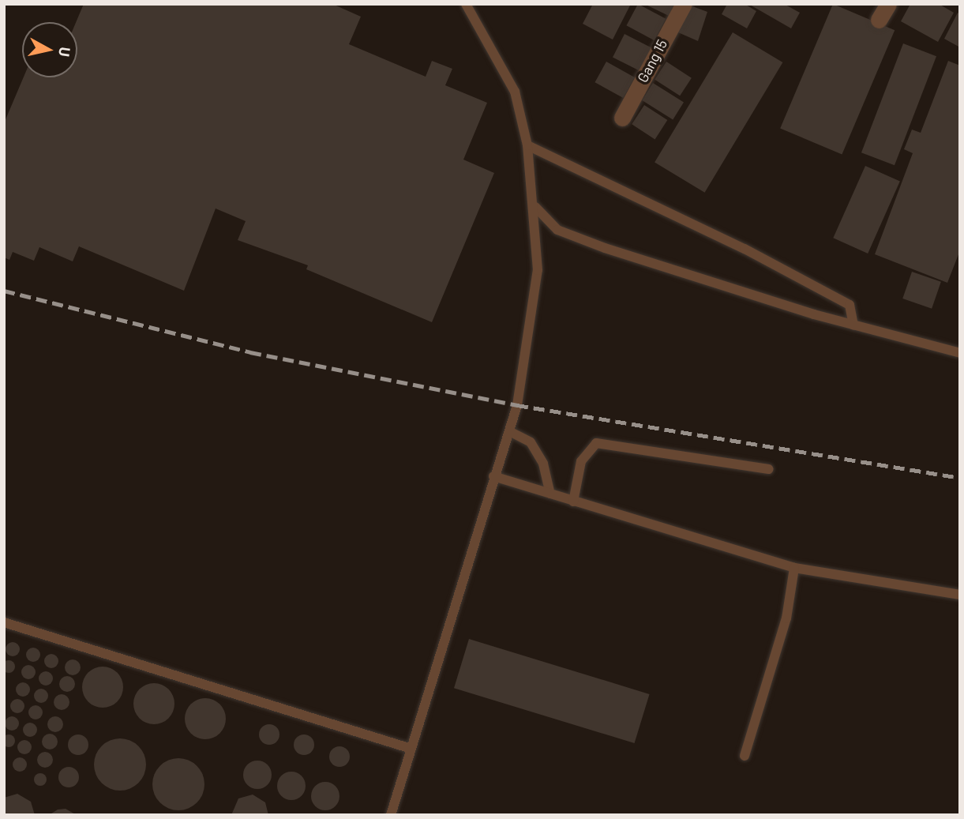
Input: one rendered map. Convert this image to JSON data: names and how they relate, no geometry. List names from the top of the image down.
{
  "streets": {
    "street": ["Gang 15"]
  },
  "north": "right"
}
